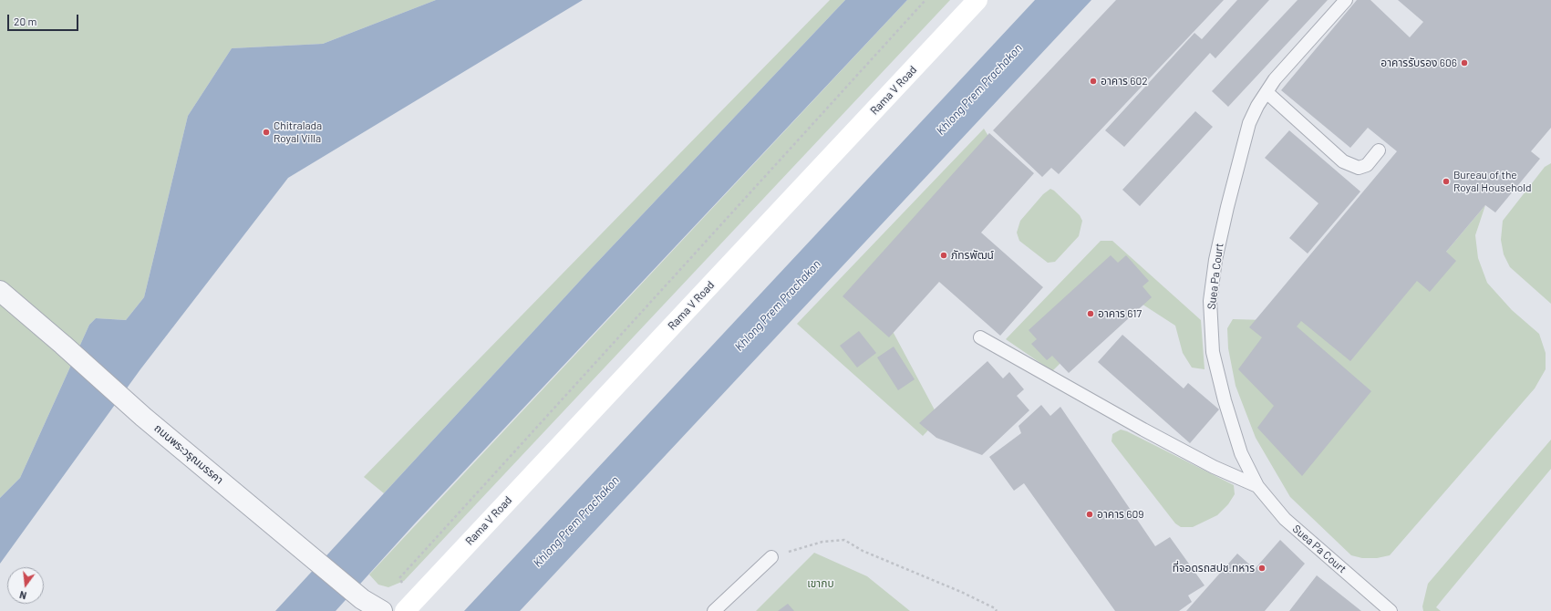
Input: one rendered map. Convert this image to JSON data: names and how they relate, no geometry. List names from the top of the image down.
{
  "streets": {
    "main road": ["Rama V Road"],
    "street": ["ถนนพระวรุณมรรคา"],
    "lane": ["Suea Pa Court"]
  },
  "water": ["Khlong Prem Prachakon"],
  "parks": ["เขากบ"],
  "places": [
    "อาคารรับรอง 606",
    "อาคาร 602",
    "Chitralada Royal Villa",
    "Bureau of the Royal Household",
    "ภัทรพัฒน์",
    "อาคาร 617",
    "อาคาร 609",
    "ที่จอดรถสปช.ทหาร"
  ],
  "scale_bar": "20 m",
  "north": "bottom"
}
